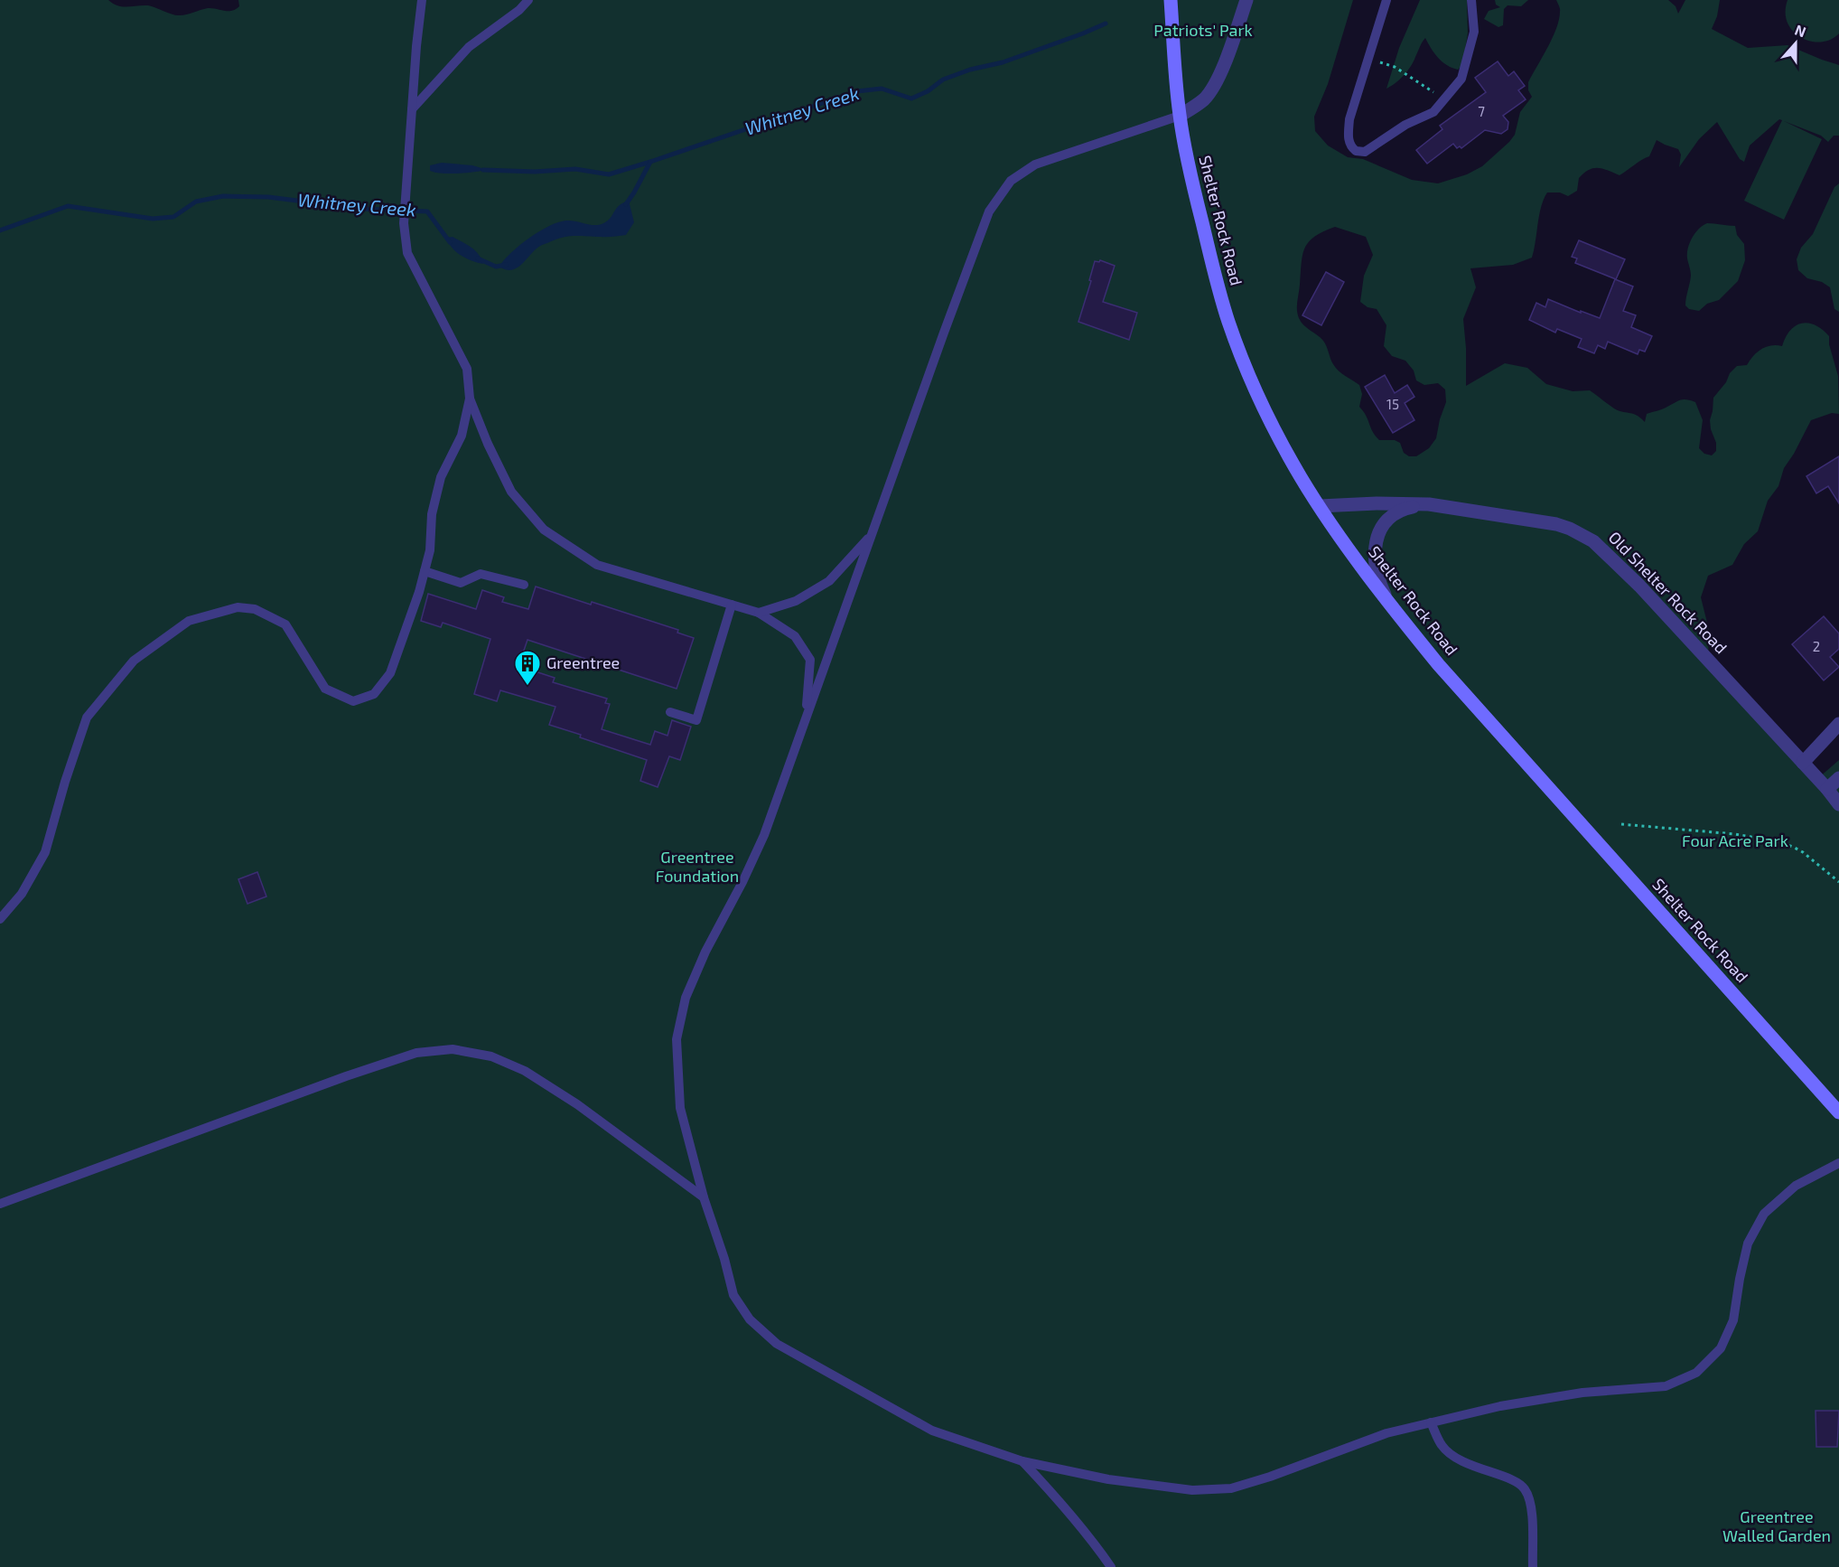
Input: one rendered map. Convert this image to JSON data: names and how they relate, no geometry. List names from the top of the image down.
{
  "streets": {
    "main road": ["Shelter Rock Road"],
    "street": ["Old Shelter Rock Road"]
  },
  "crossings": [
    ["Shelter Rock Road", "Old Shelter Rock Road"]
  ],
  "water": ["Whitney Creek"],
  "parks": [
    "Patriots' Park",
    "Four Acre Park",
    "Greentree Foundation",
    "Greentree Walled Garden"
  ],
  "places": {
    "building": ["Greentree"]
  },
  "house_numbers": ["7", "15", "2"],
  "north": "top"
}
